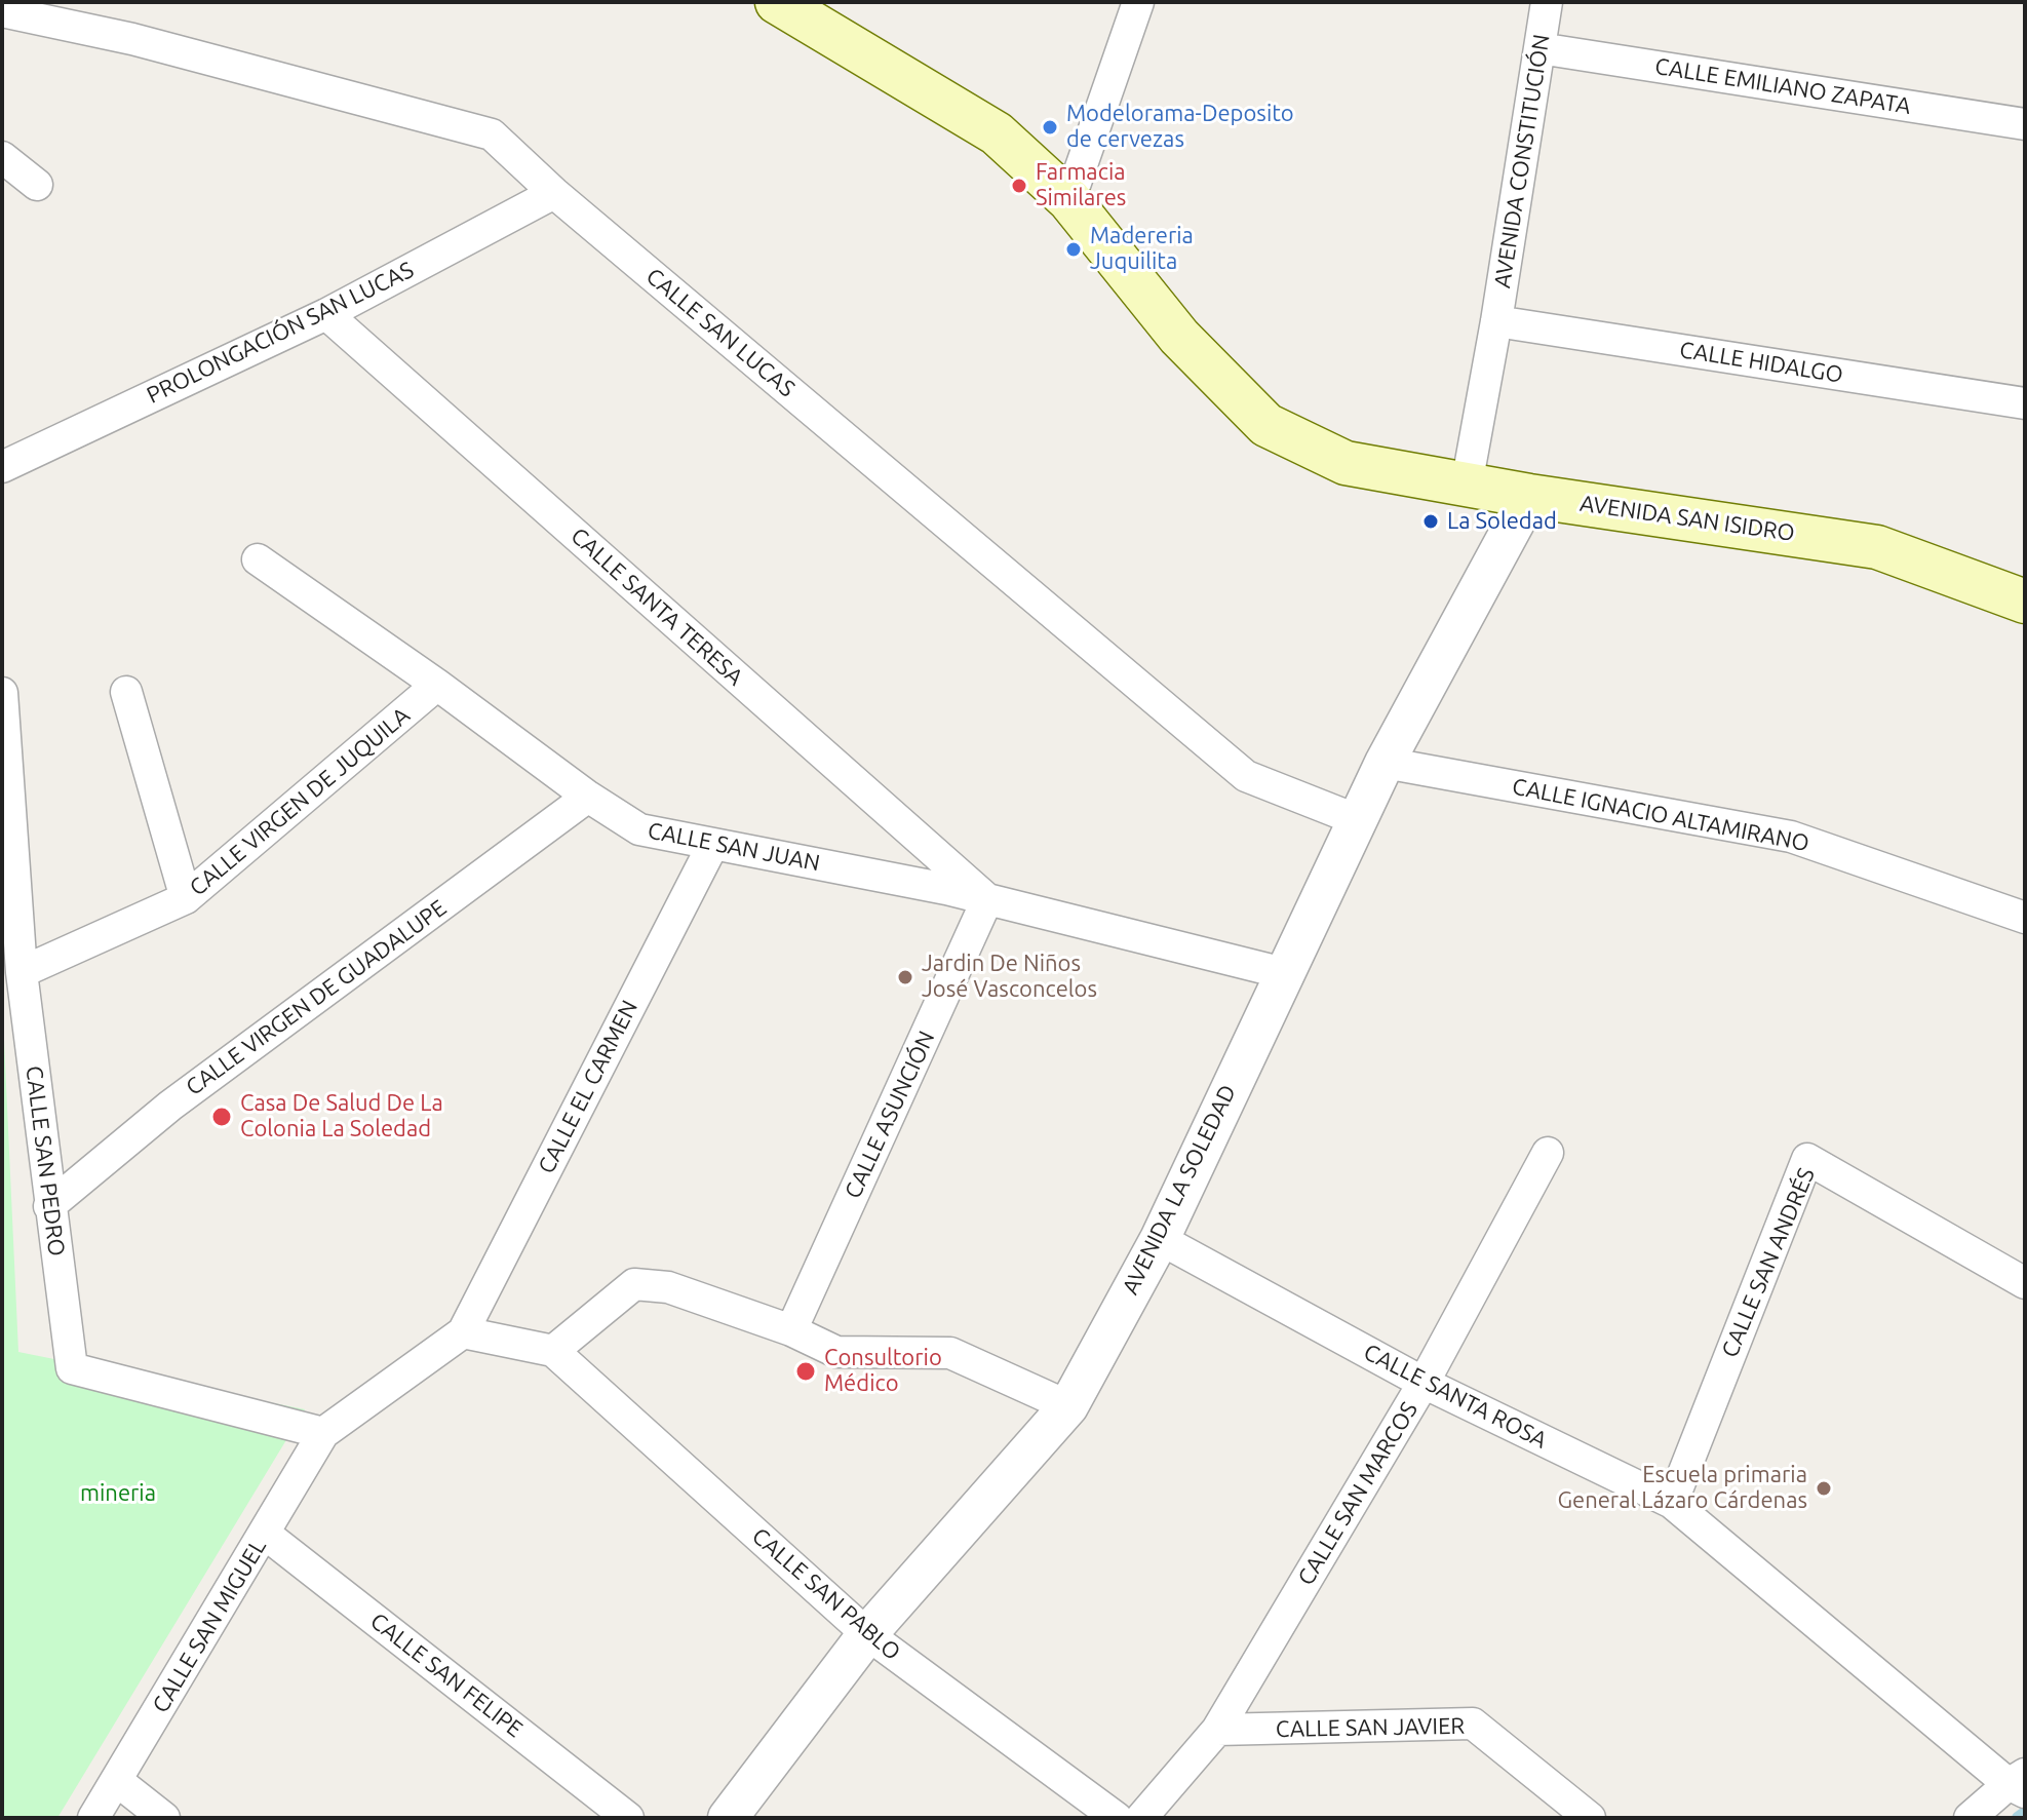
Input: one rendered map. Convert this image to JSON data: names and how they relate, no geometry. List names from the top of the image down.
{
  "streets": {
    "main road": ["AVENIDA SAN ISIDRO"],
    "street": [
      "CALLE EMILIANO ZAPATA",
      "AVENIDA CONSTITUCIÓN",
      "PROLONGACIÓN SAN LUCAS",
      "CALLE SAN LUCAS",
      "CALLE HIDALGO",
      "CALLE SANTA TERESA",
      "CALLE VIRGEN DE JUQUILA",
      "CALLE IGNACIO ALTAMIRANO",
      "CALLE SAN JUAN",
      "CALLE VIRGEN DE GUADALUPE",
      "CALLE EL CARMEN",
      "CALLE ASUNCIÓN",
      "CALLE SAN PEDRO",
      "AVENIDA LA SOLEDAD",
      "CALLE SAN ANDRÉS",
      "CALLE SANTA ROSA",
      "CALLE SAN MARCOS",
      "CALLE SAN PABLO",
      "CALLE SAN MIGUEL",
      "CALLE SAN FELIPE",
      "CALLE SAN JAVIER"
    ]
  },
  "crossings": [
    ["CALLE EMILIANO ZAPATA", "AVENIDA CONSTITUCIÓN"],
    ["AVENIDA CONSTITUCIÓN", "CALLE HIDALGO"],
    ["AVENIDA CONSTITUCIÓN", "AVENIDA SAN ISIDRO"],
    ["PROLONGACIÓN SAN LUCAS", "CALLE SAN LUCAS"],
    ["PROLONGACIÓN SAN LUCAS", "CALLE SANTA TERESA"],
    ["CALLE SAN LUCAS", "AVENIDA LA SOLEDAD"],
    ["AVENIDA SAN ISIDRO", "AVENIDA LA SOLEDAD"],
    ["CALLE SANTA TERESA", "CALLE SAN JUAN"],
    ["CALLE SANTA TERESA", "CALLE ASUNCIÓN"],
    ["CALLE VIRGEN DE JUQUILA", "CALLE SAN JUAN"],
    ["CALLE VIRGEN DE JUQUILA", "CALLE SAN PEDRO"],
    ["CALLE IGNACIO ALTAMIRANO", "AVENIDA LA SOLEDAD"],
    ["CALLE SAN JUAN", "CALLE VIRGEN DE GUADALUPE"],
    ["CALLE SAN JUAN", "CALLE EL CARMEN"],
    ["CALLE SAN JUAN", "CALLE ASUNCIÓN"],
    ["CALLE SAN JUAN", "AVENIDA LA SOLEDAD"],
    ["CALLE VIRGEN DE GUADALUPE", "CALLE SAN PEDRO"],
    ["CALLE SAN PEDRO", "CALLE SAN MIGUEL"],
    ["AVENIDA LA SOLEDAD", "CALLE SANTA ROSA"],
    ["AVENIDA LA SOLEDAD", "CALLE SAN PABLO"],
    ["CALLE SAN ANDRÉS", "CALLE SANTA ROSA"],
    ["CALLE SANTA ROSA", "CALLE SAN MARCOS"],
    ["CALLE SAN MARCOS", "CALLE SAN JAVIER"],
    ["CALLE SAN MIGUEL", "CALLE SAN FELIPE"]
  ],
  "parks": ["mineria"],
  "places": [
    "Modelorama-Deposito de cervezas",
    "Farmacia Similares",
    "Madereria Juquilita",
    "La Soledad",
    "Jardin De Niños José Vasconcelos",
    "Casa De Salud De La Colonia La Soledad",
    "Consultorio Médico",
    "Escuela primaria General Lázaro Cárdenas"
  ]
}
